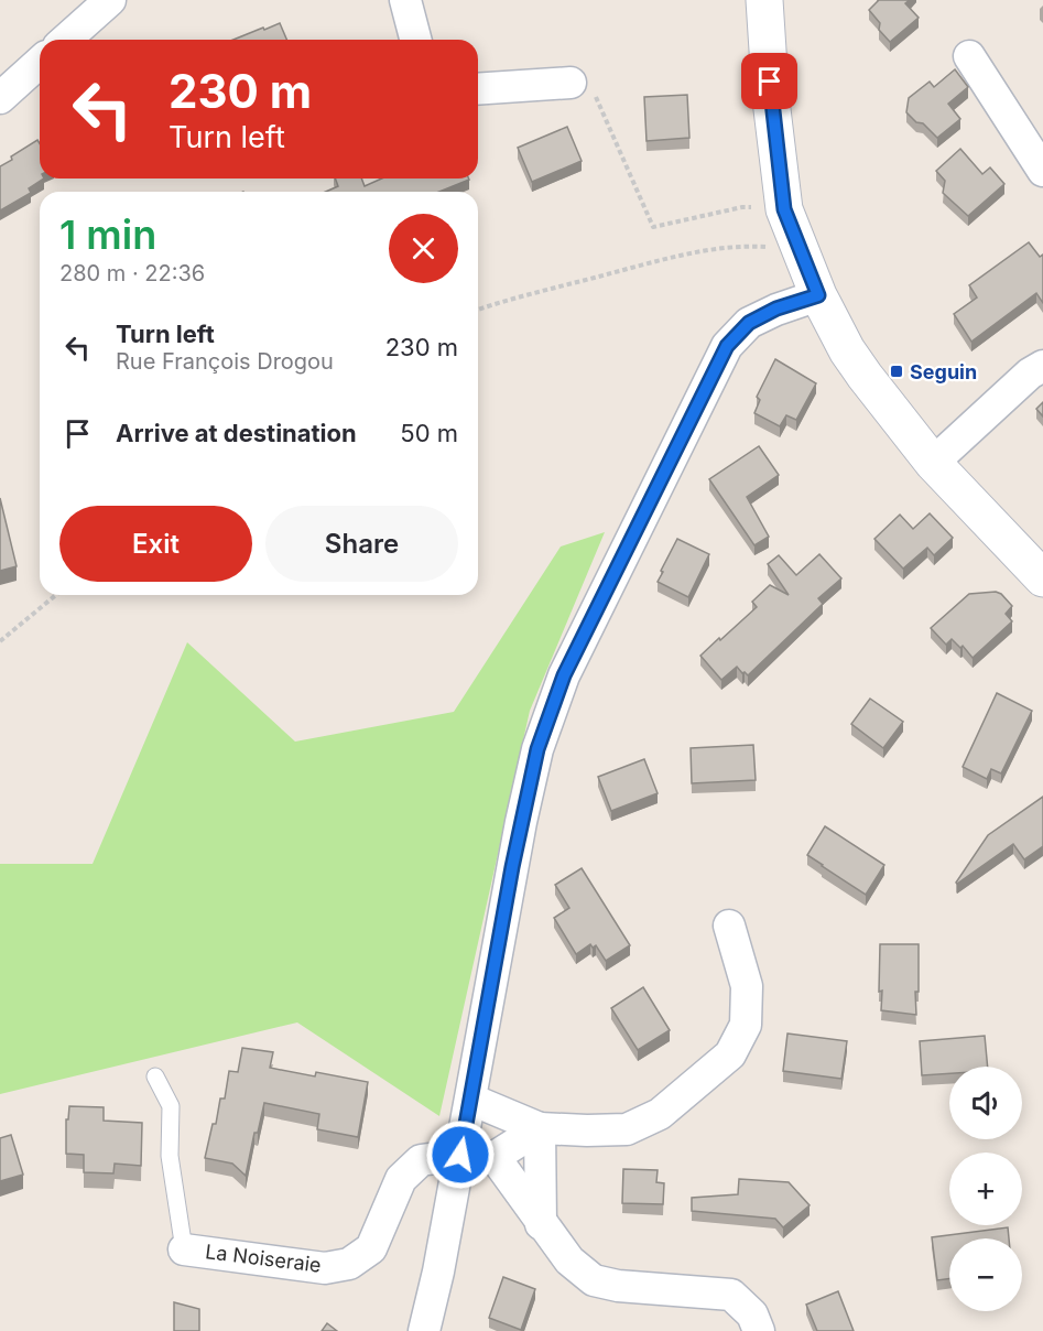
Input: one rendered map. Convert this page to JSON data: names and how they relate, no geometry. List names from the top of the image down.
{
  "streets": {
    "street": ["La Noiseraie"]
  },
  "places": {
    "transit": ["Seguin"]
  },
  "page": {
    "turn": ["230 m", "Turn left"],
    "heading": ["1 min", "280 m · 22:36"],
    "list": [
      {
        "name": "Turn left",
        "note": "Rue François Drogou",
        "value": "230 m"
      },
      {
        "name": "Arrive at destination",
        "value": "50 m"
      }
    ],
    "buttons": ["Exit", "Share"],
    "map_buttons": ["+", "−"]
  }
}
